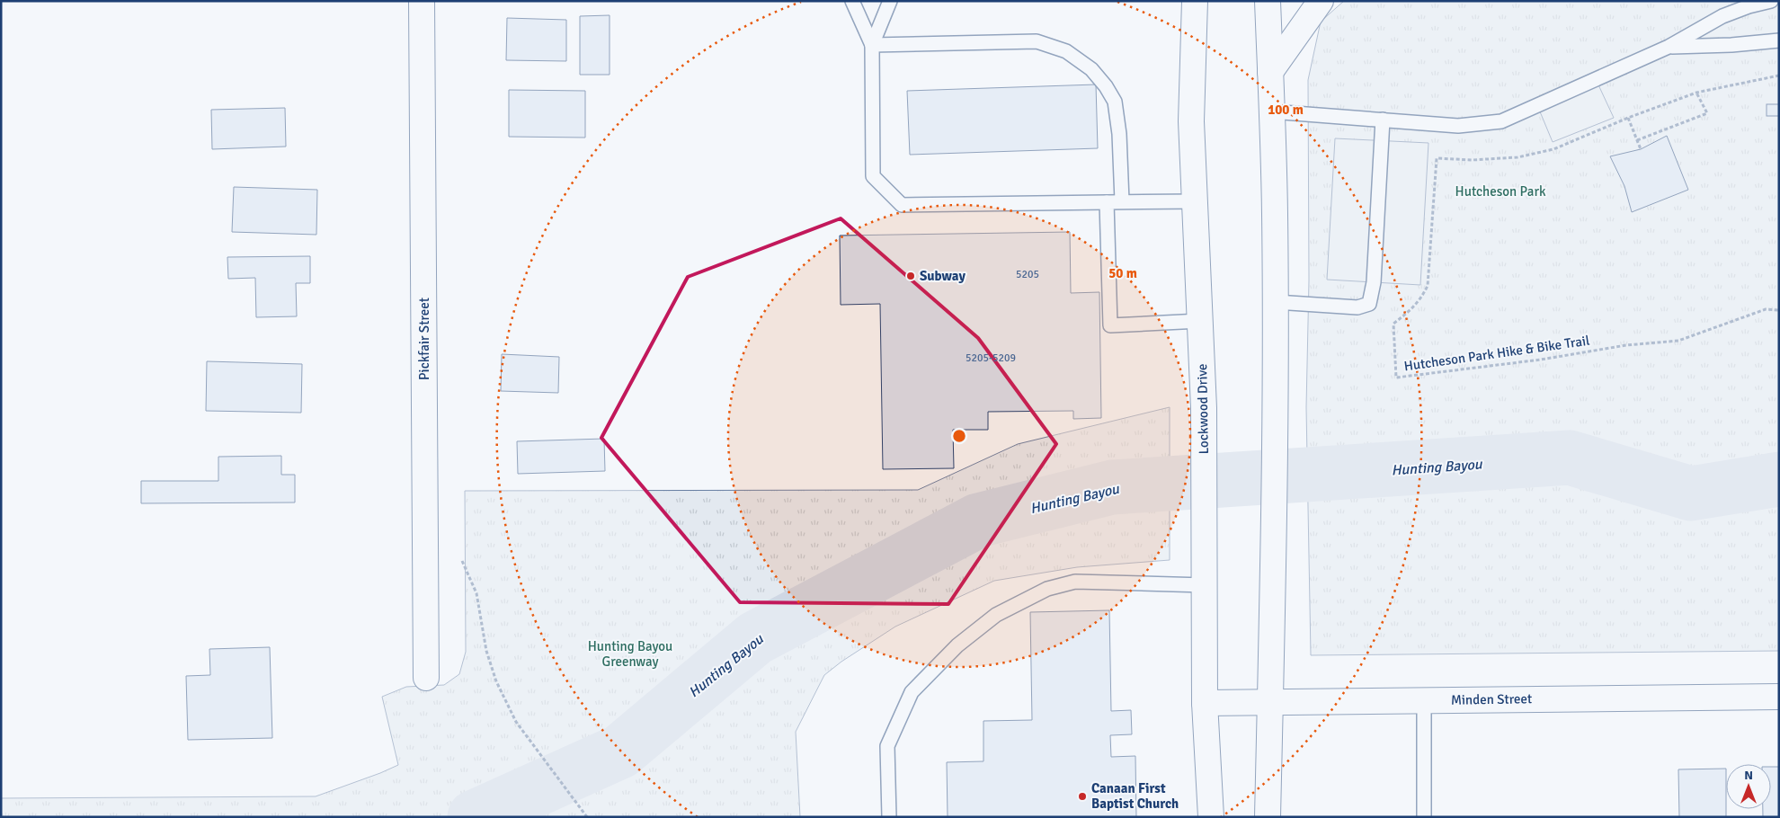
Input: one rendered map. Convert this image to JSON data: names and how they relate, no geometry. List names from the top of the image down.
{
  "streets": {
    "main road": ["Pickfair Street", "Lockwood Drive", "Minden Street"],
    "path": ["Hutcheson Park Hike & Bike Trail"]
  },
  "crossings": [
    ["Lockwood Drive", "Minden Street"]
  ],
  "water": ["Hunting Bayou"],
  "parks": ["Hutcheson Park", "Hunting Bayou Greenway"],
  "places": ["Subway", "Canaan First Baptist Church"],
  "house_numbers": ["5205", "5205-5209"],
  "north": "top",
  "rings": ["100 m", "50 m"]
}
